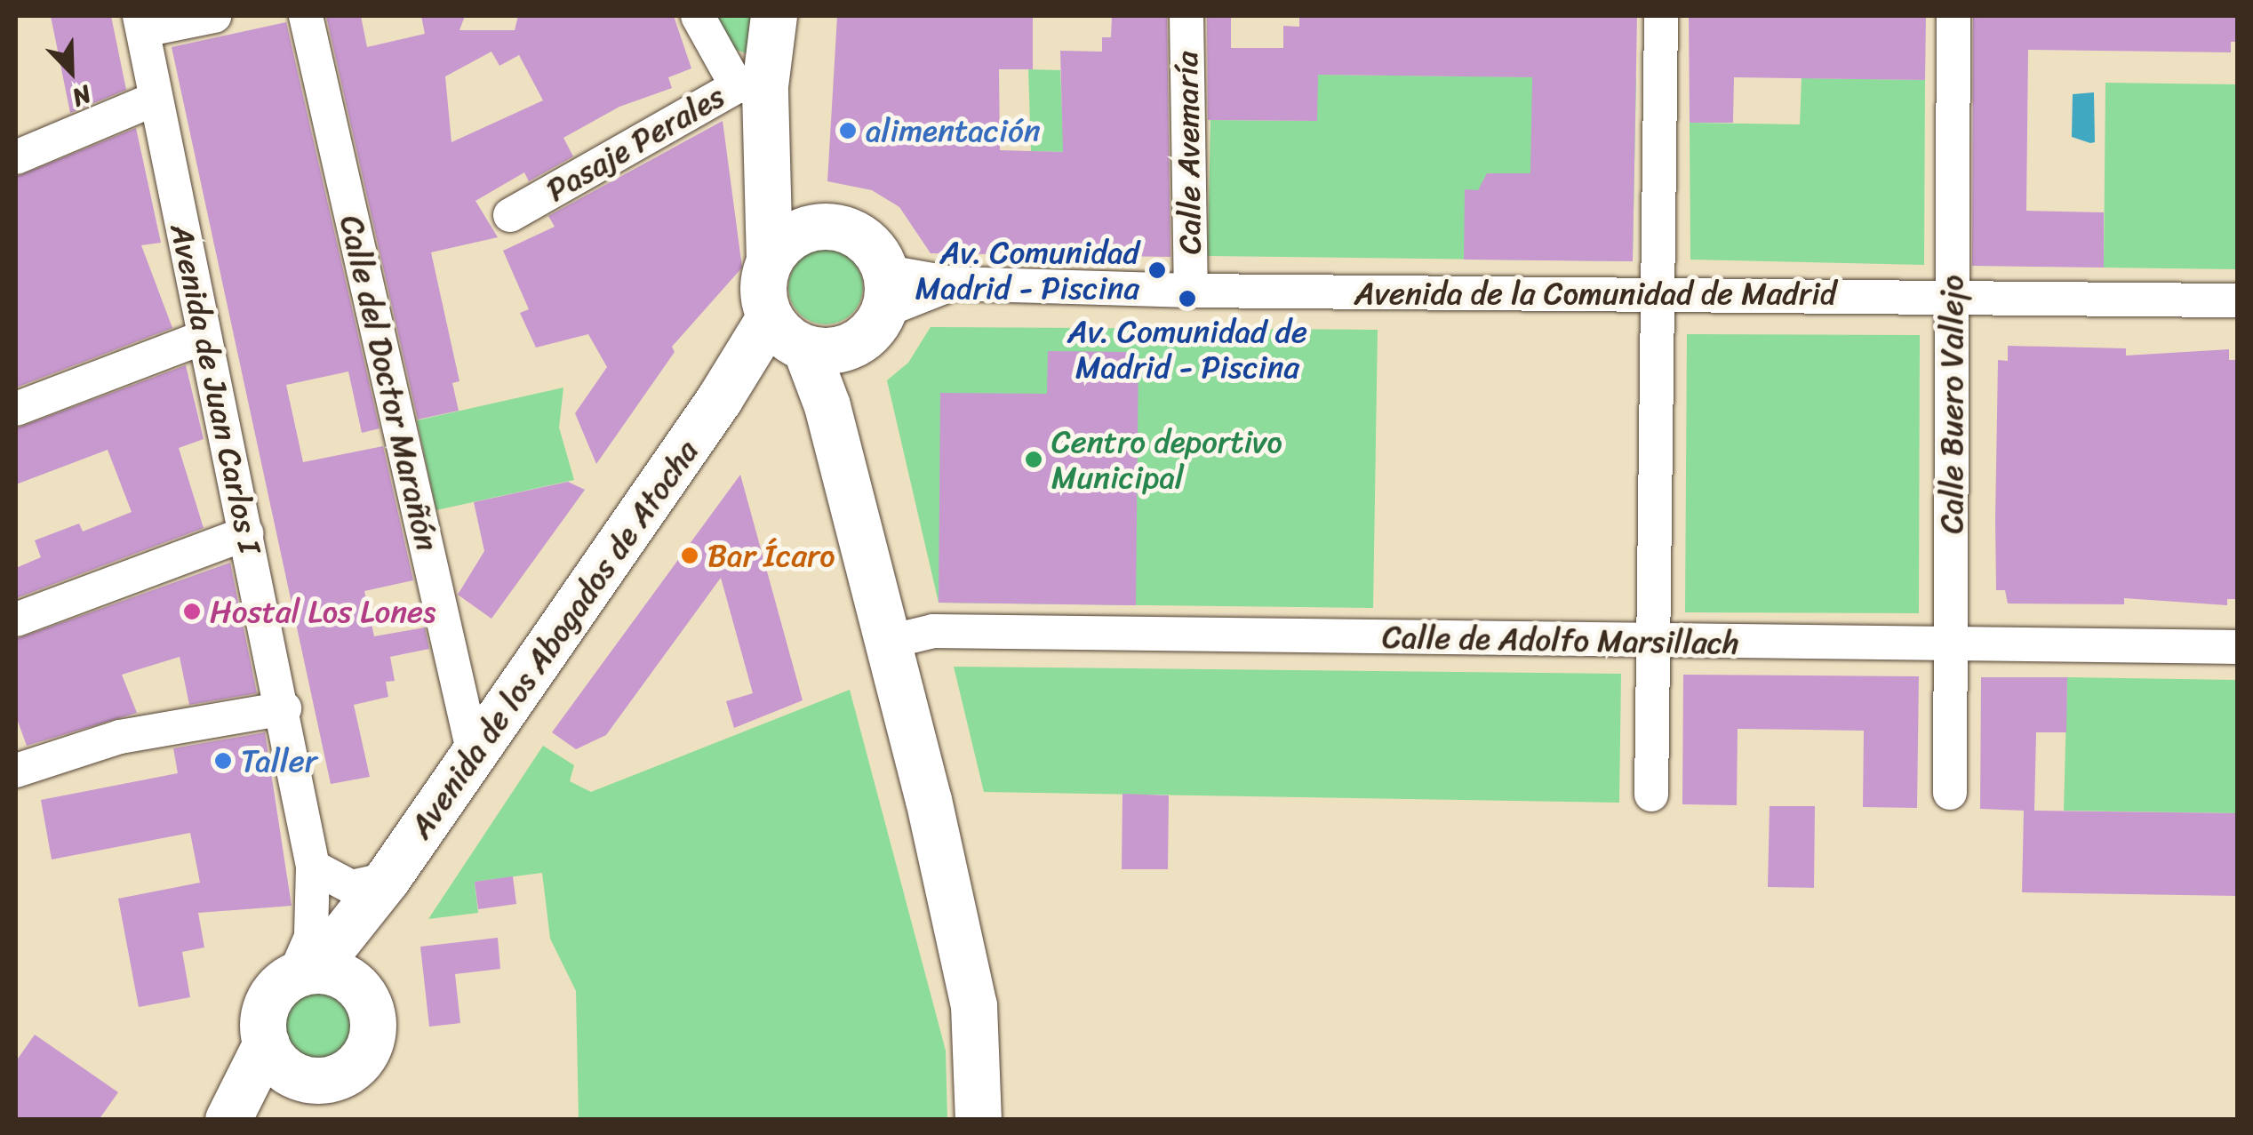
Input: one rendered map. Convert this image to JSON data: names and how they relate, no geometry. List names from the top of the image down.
{
  "streets": {
    "main road": ["Avenida de los Abogados de Atocha"],
    "street": [
      "Pasaje Perales",
      "Calle Avemaría",
      "Avenida de la Comunidad de Madrid",
      "Calle del Doctor Marañón",
      "Avenida de Juan Carlos I",
      "Calle Buero Vallejo",
      "Calle de Adolfo Marsillach"
    ]
  },
  "crossings": [
    ["Calle Avemaría", "Avenida de la Comunidad de Madrid"],
    ["Avenida de la Comunidad de Madrid", "Calle Buero Vallejo"],
    ["Avenida de la Comunidad de Madrid", "Avenida de los Abogados de Atocha"],
    ["Calle del Doctor Marañón", "Avenida de los Abogados de Atocha"],
    ["Avenida de Juan Carlos I", "Avenida de los Abogados de Atocha"],
    ["Calle Buero Vallejo", "Calle de Adolfo Marsillach"]
  ],
  "places": [
    "alimentación",
    "Av. Comunidad Madrid - Piscina",
    "Av. Comunidad de Madrid - Piscina",
    "Centro deportivo Municipal",
    "Bar Ícaro",
    "Hostal Los Lones",
    "Taller"
  ],
  "north": "bottom right"
}
